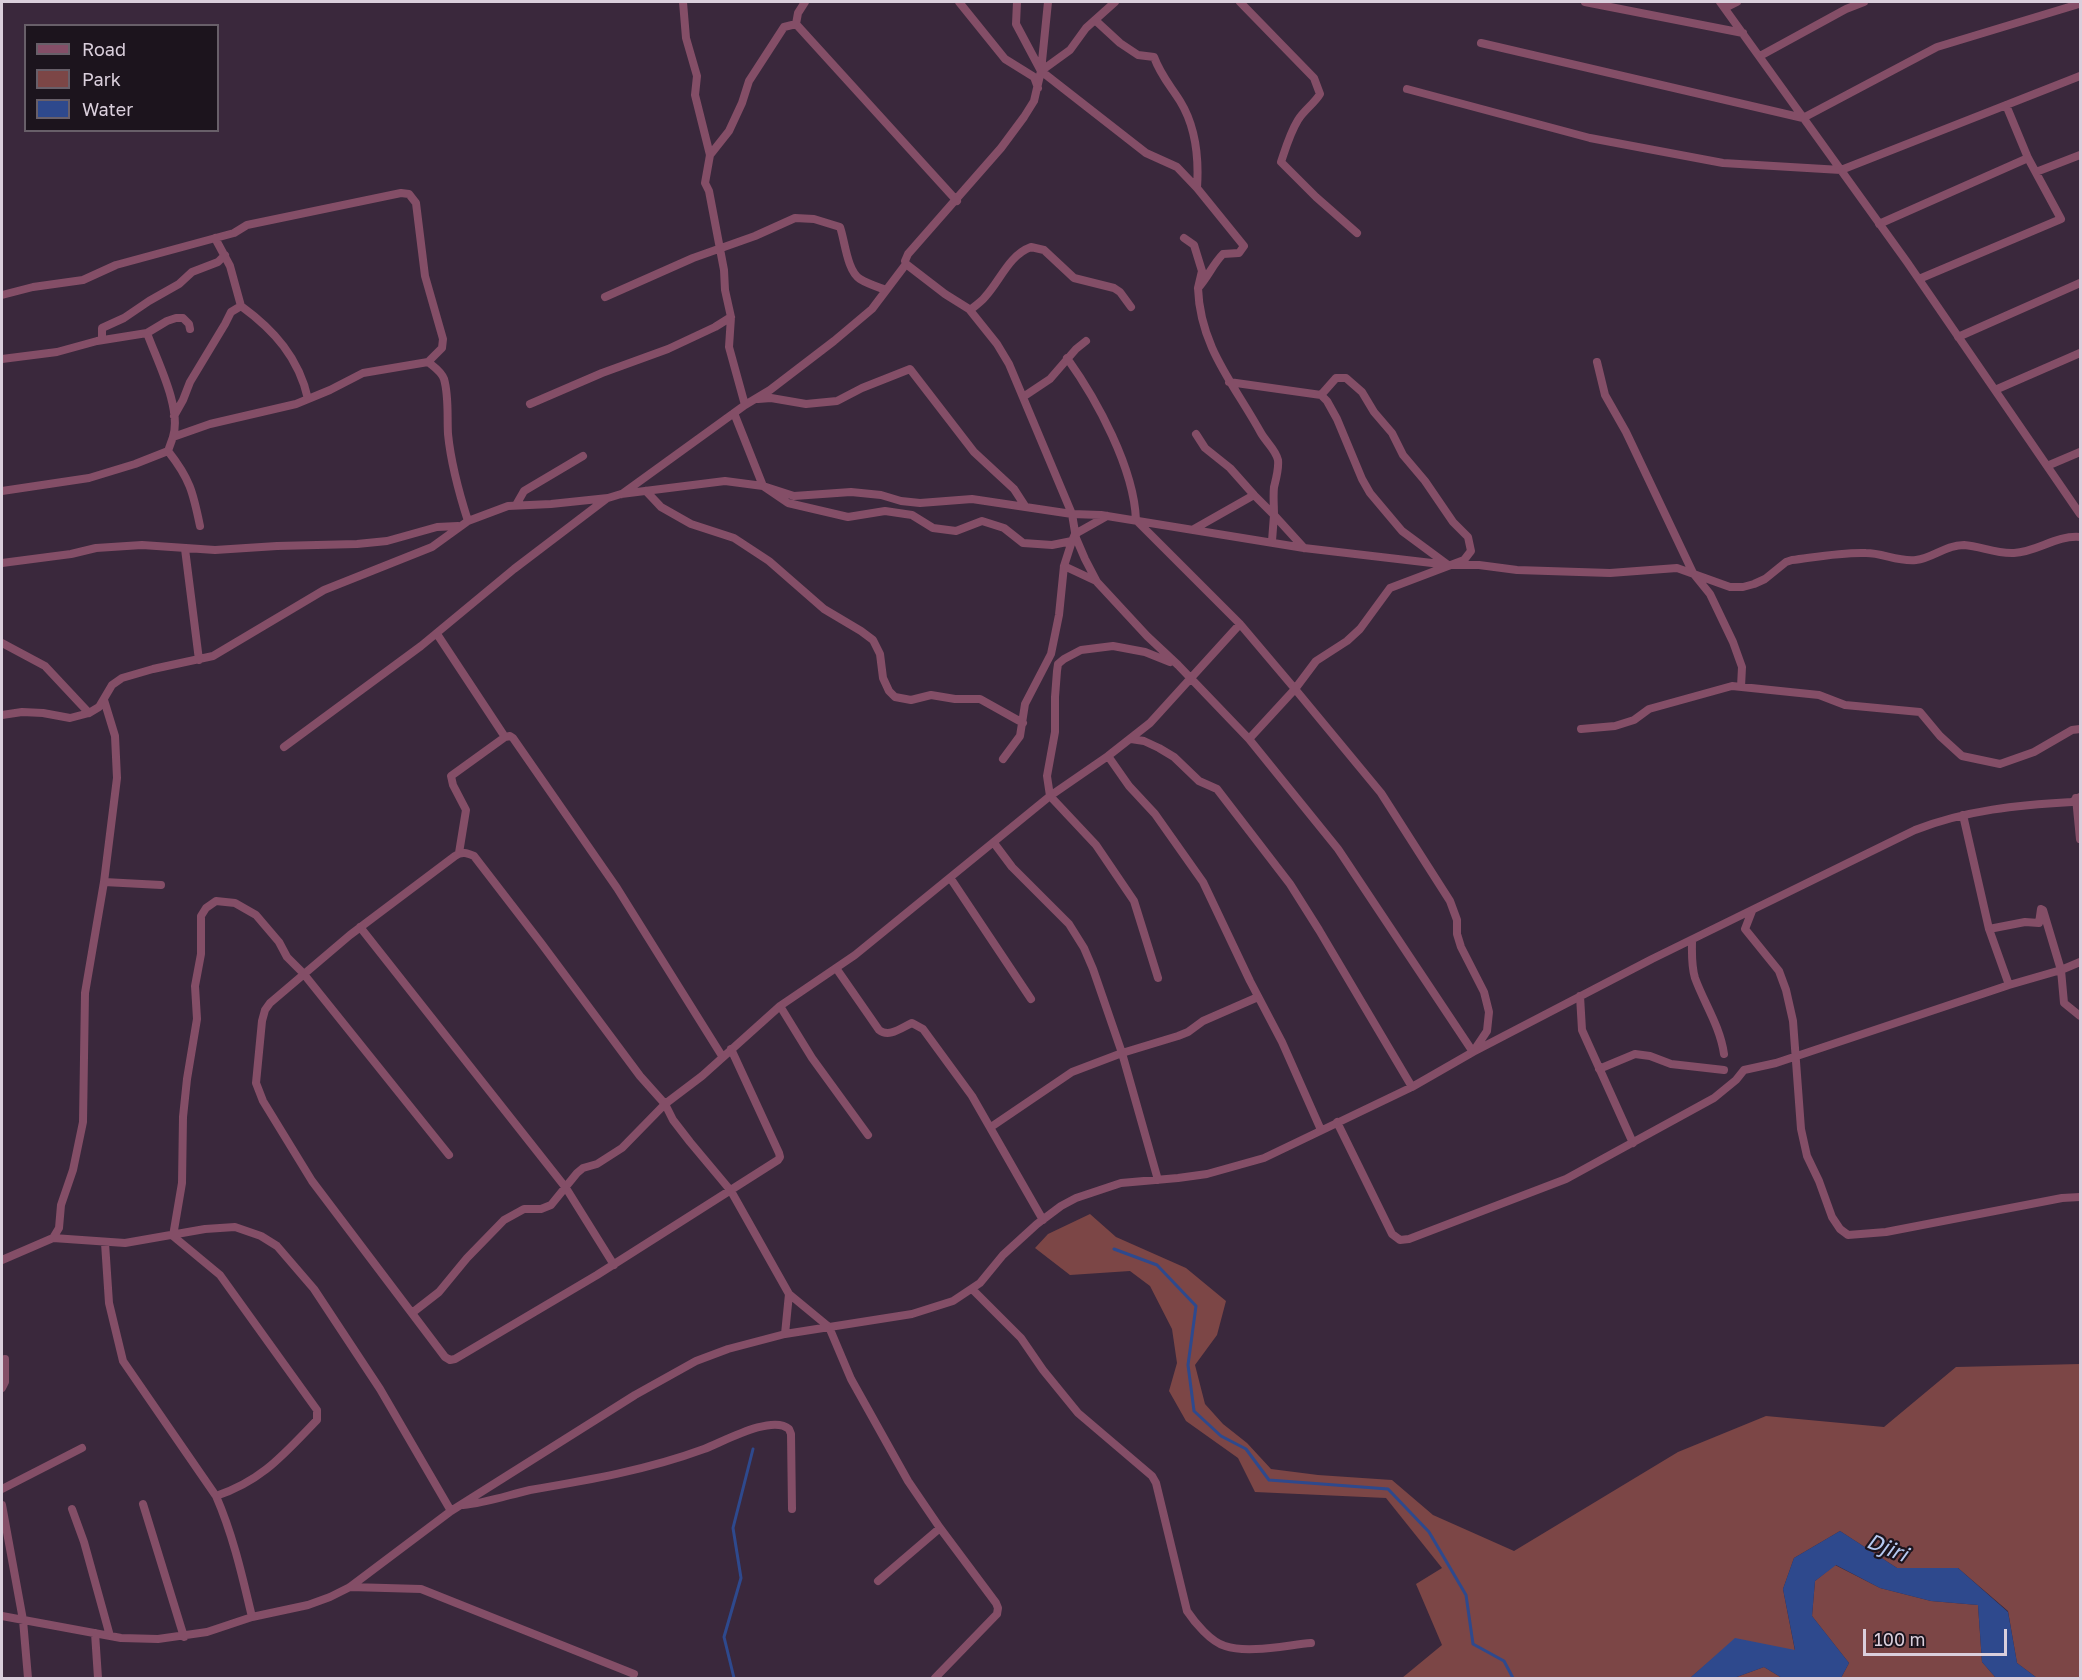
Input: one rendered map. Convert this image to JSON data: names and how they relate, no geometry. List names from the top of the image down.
{
  "water": ["Djiri"],
  "legend": ["Road", "Park", "Water"],
  "scale_bar": "100 m"
}
